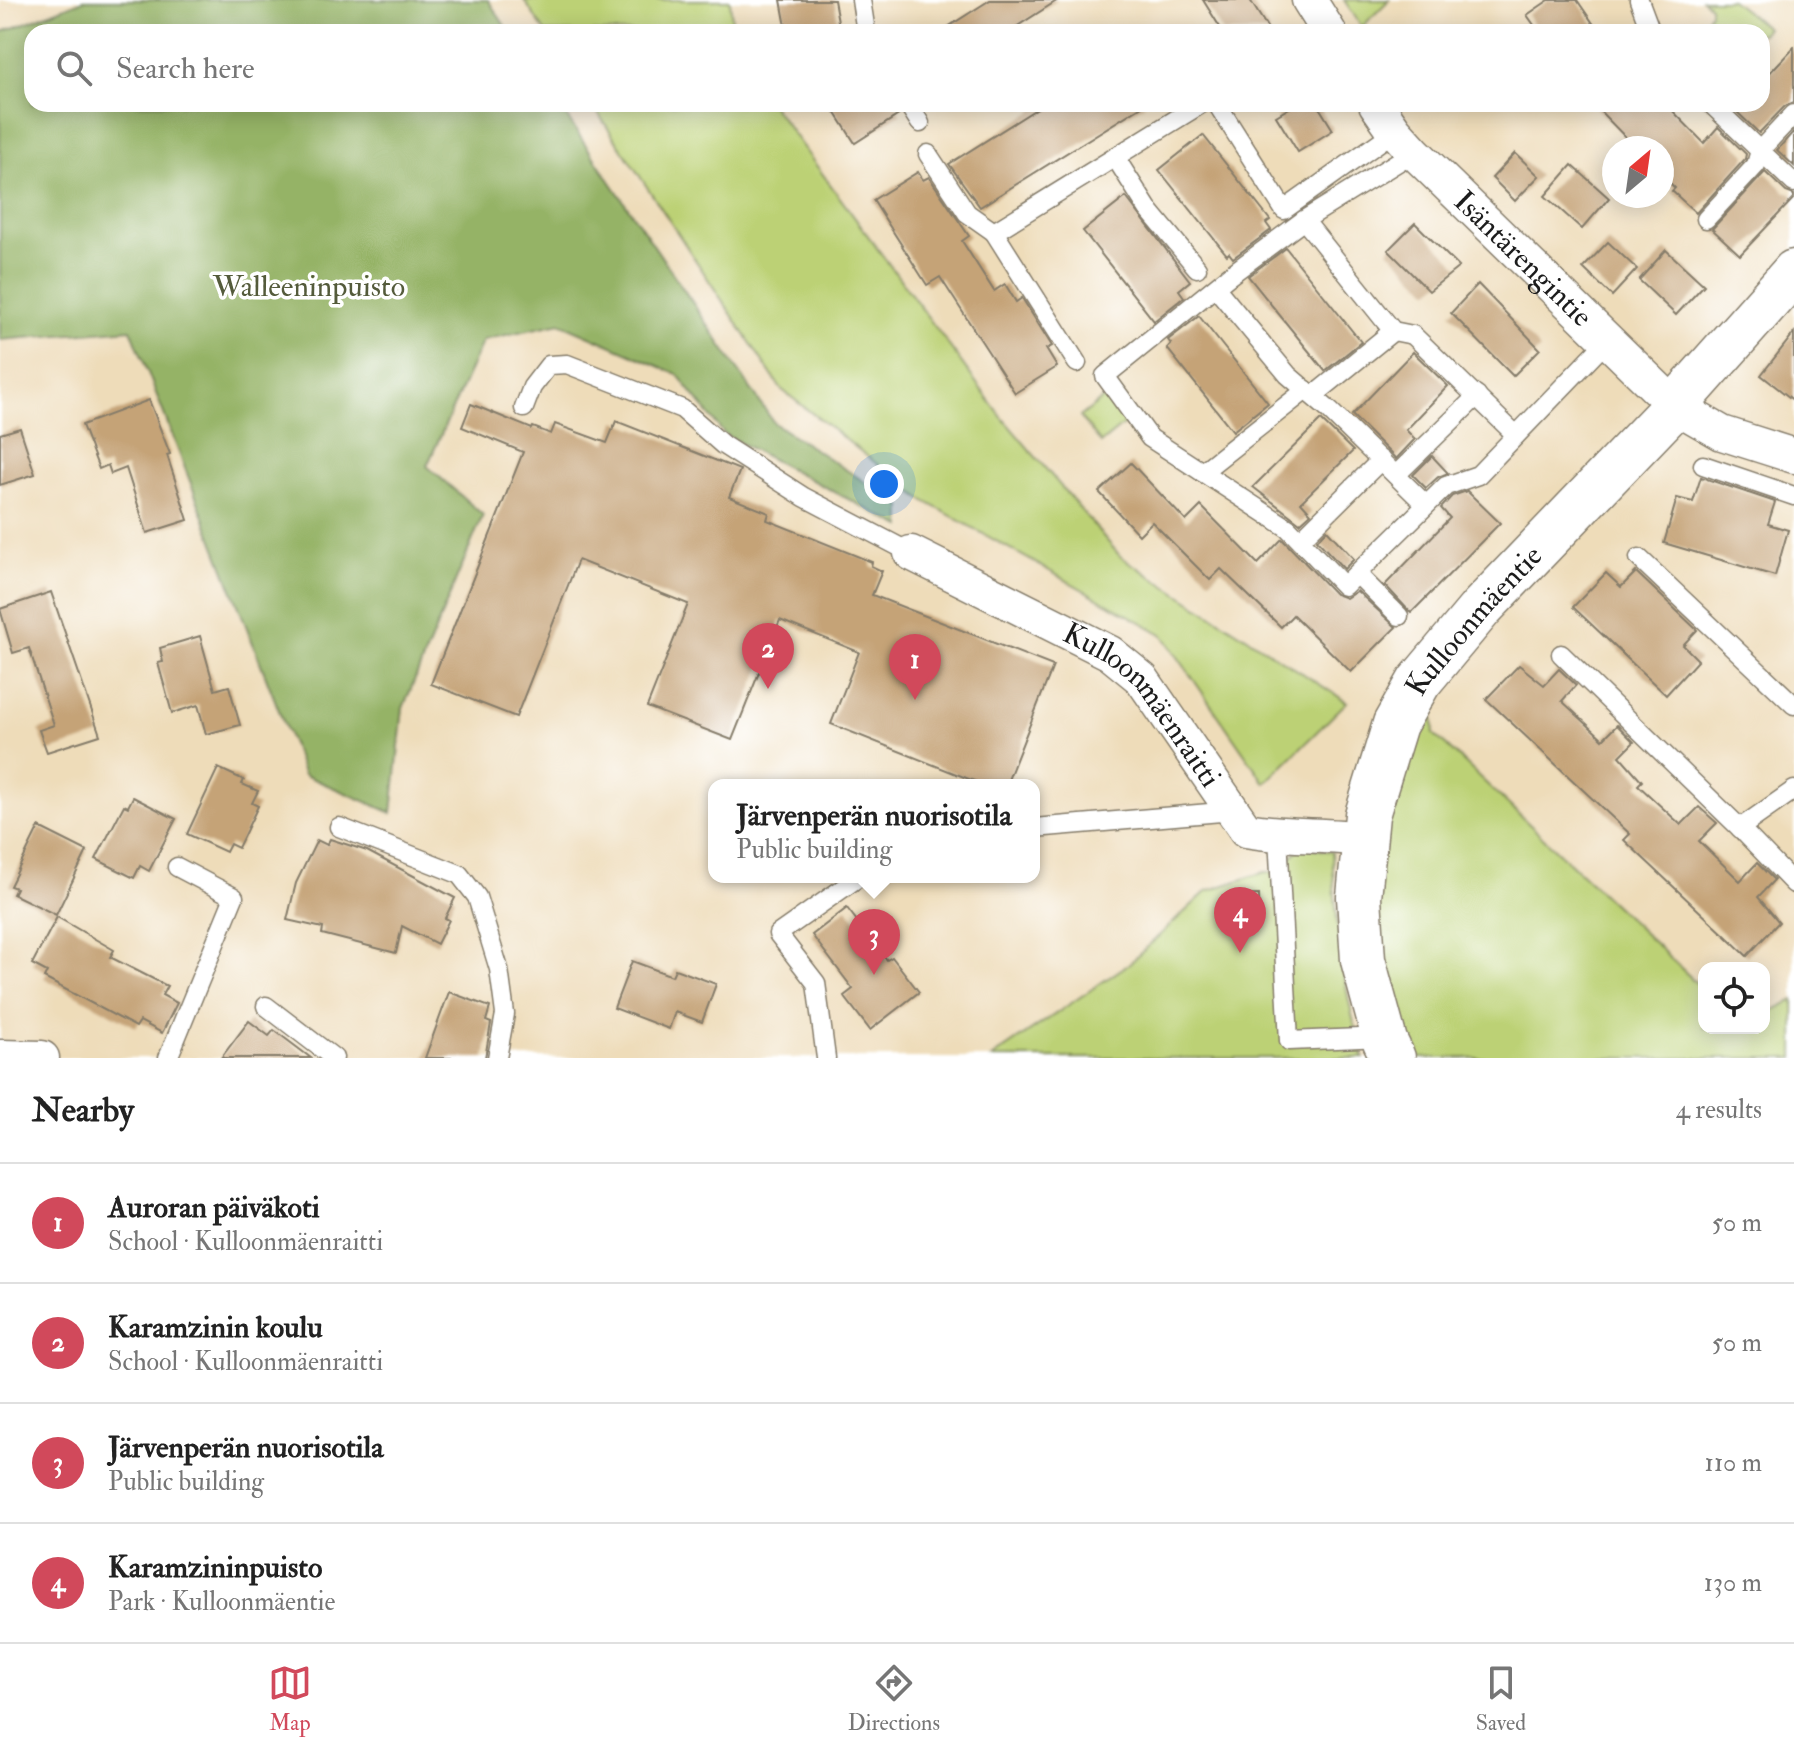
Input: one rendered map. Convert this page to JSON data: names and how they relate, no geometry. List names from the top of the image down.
{
  "streets": {
    "street": ["Isäntärengintie", "Kulloonmäentie", "Kulloonmäenraitti"]
  },
  "crossings": [
    ["Isäntärengintie", "Kulloonmäentie"],
    ["Kulloonmäentie", "Kulloonmäenraitti"]
  ],
  "parks": ["Walleeninpuisto"],
  "north": "top right",
  "page": {
    "search": "Search here",
    "pins": [
      "2",
      "1",
      "4",
      "3"
    ],
    "popup": ["Järvenperän nuorisotila", "Public building"],
    "heading": ["Nearby", "4 results"],
    "list": [
      {
        "mark": "1",
        "name": "Auroran päiväkoti",
        "note": "School · Kulloonmäenraitti",
        "value": "50 m"
      },
      {
        "mark": "2",
        "name": "Karamzinin koulu",
        "note": "School · Kulloonmäenraitti",
        "value": "50 m"
      },
      {
        "mark": "3",
        "name": "Järvenperän nuorisotila",
        "note": "Public building",
        "value": "110 m"
      },
      {
        "mark": "4",
        "name": "Karamzininpuisto",
        "note": "Park · Kulloonmäentie",
        "value": "130 m"
      }
    ],
    "nav": ["Map", "Directions", "Saved"]
  }
}
